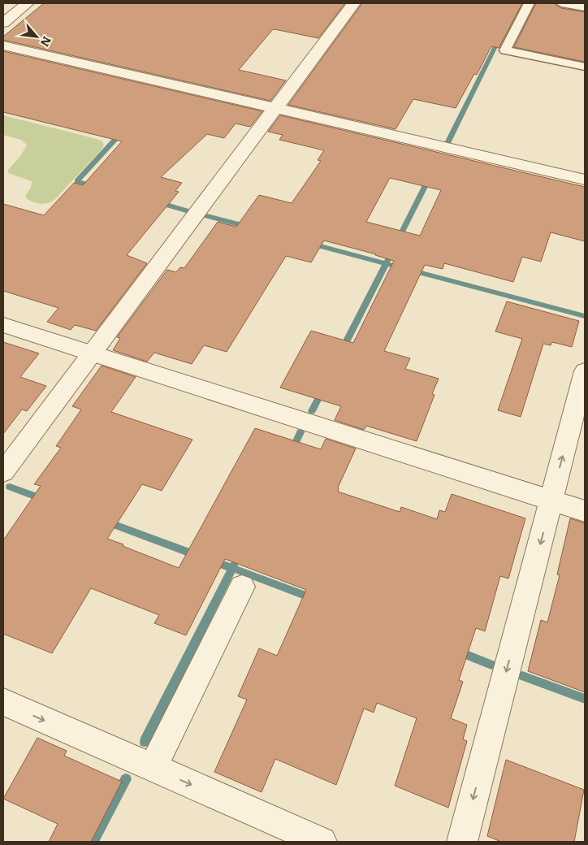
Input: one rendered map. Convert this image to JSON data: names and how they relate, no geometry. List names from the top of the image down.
{
  "north": "bottom right"
}
